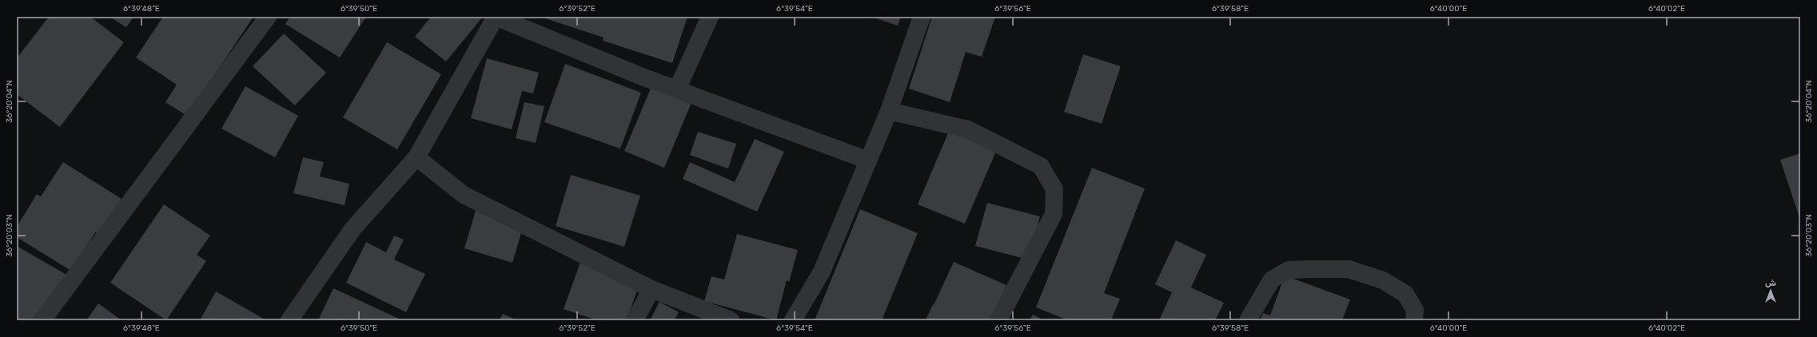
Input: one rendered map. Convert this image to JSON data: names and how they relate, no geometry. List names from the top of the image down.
{
  "north": "top",
  "coordinates": [
    "6°39'48\"E",
    "6°39'50\"E",
    "6°39'52\"E",
    "6°39'54\"E",
    "6°39'56\"E",
    "6°39'58\"E",
    "6°40'00\"E",
    "6°40'02\"E",
    "36°20'04\"N",
    "36°20'03\"N"
  ]
}
